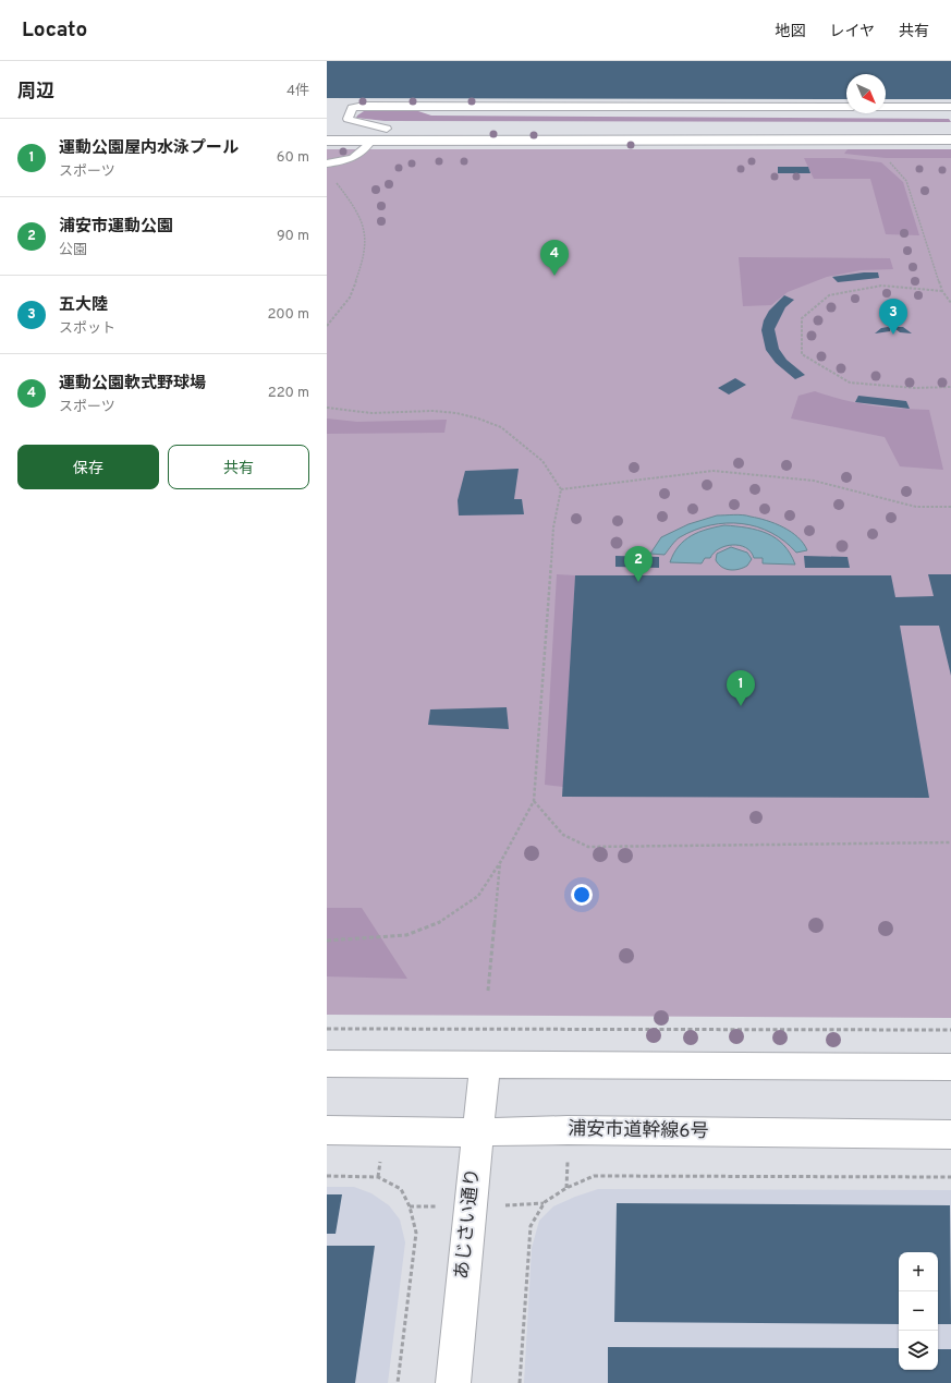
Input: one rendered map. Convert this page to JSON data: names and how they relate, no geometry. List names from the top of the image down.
{
  "streets": {
    "street": ["浦安市道幹線6号", "あじさい通り"]
  },
  "crossings": [
    ["浦安市道幹線6号", "あじさい通り"]
  ],
  "north": "bottom right",
  "page": {
    "header": "Locato",
    "nav": ["地図", "レイヤ", "共有"],
    "heading": ["周辺", "4件"],
    "list": [
      {
        "mark": "1",
        "name": "運動公園屋内水泳プール",
        "note": "スポーツ",
        "value": "60 m"
      },
      {
        "mark": "2",
        "name": "浦安市運動公園",
        "note": "公園",
        "value": "90 m"
      },
      {
        "mark": "3",
        "name": "五大陸",
        "note": "スポット",
        "value": "200 m"
      },
      {
        "mark": "4",
        "name": "運動公園軟式野球場",
        "note": "スポーツ",
        "value": "220 m"
      }
    ],
    "pins": [
      "4",
      "3",
      "2",
      "1"
    ],
    "buttons": ["保存", "共有"],
    "map_buttons": ["+", "−"]
  }
}
